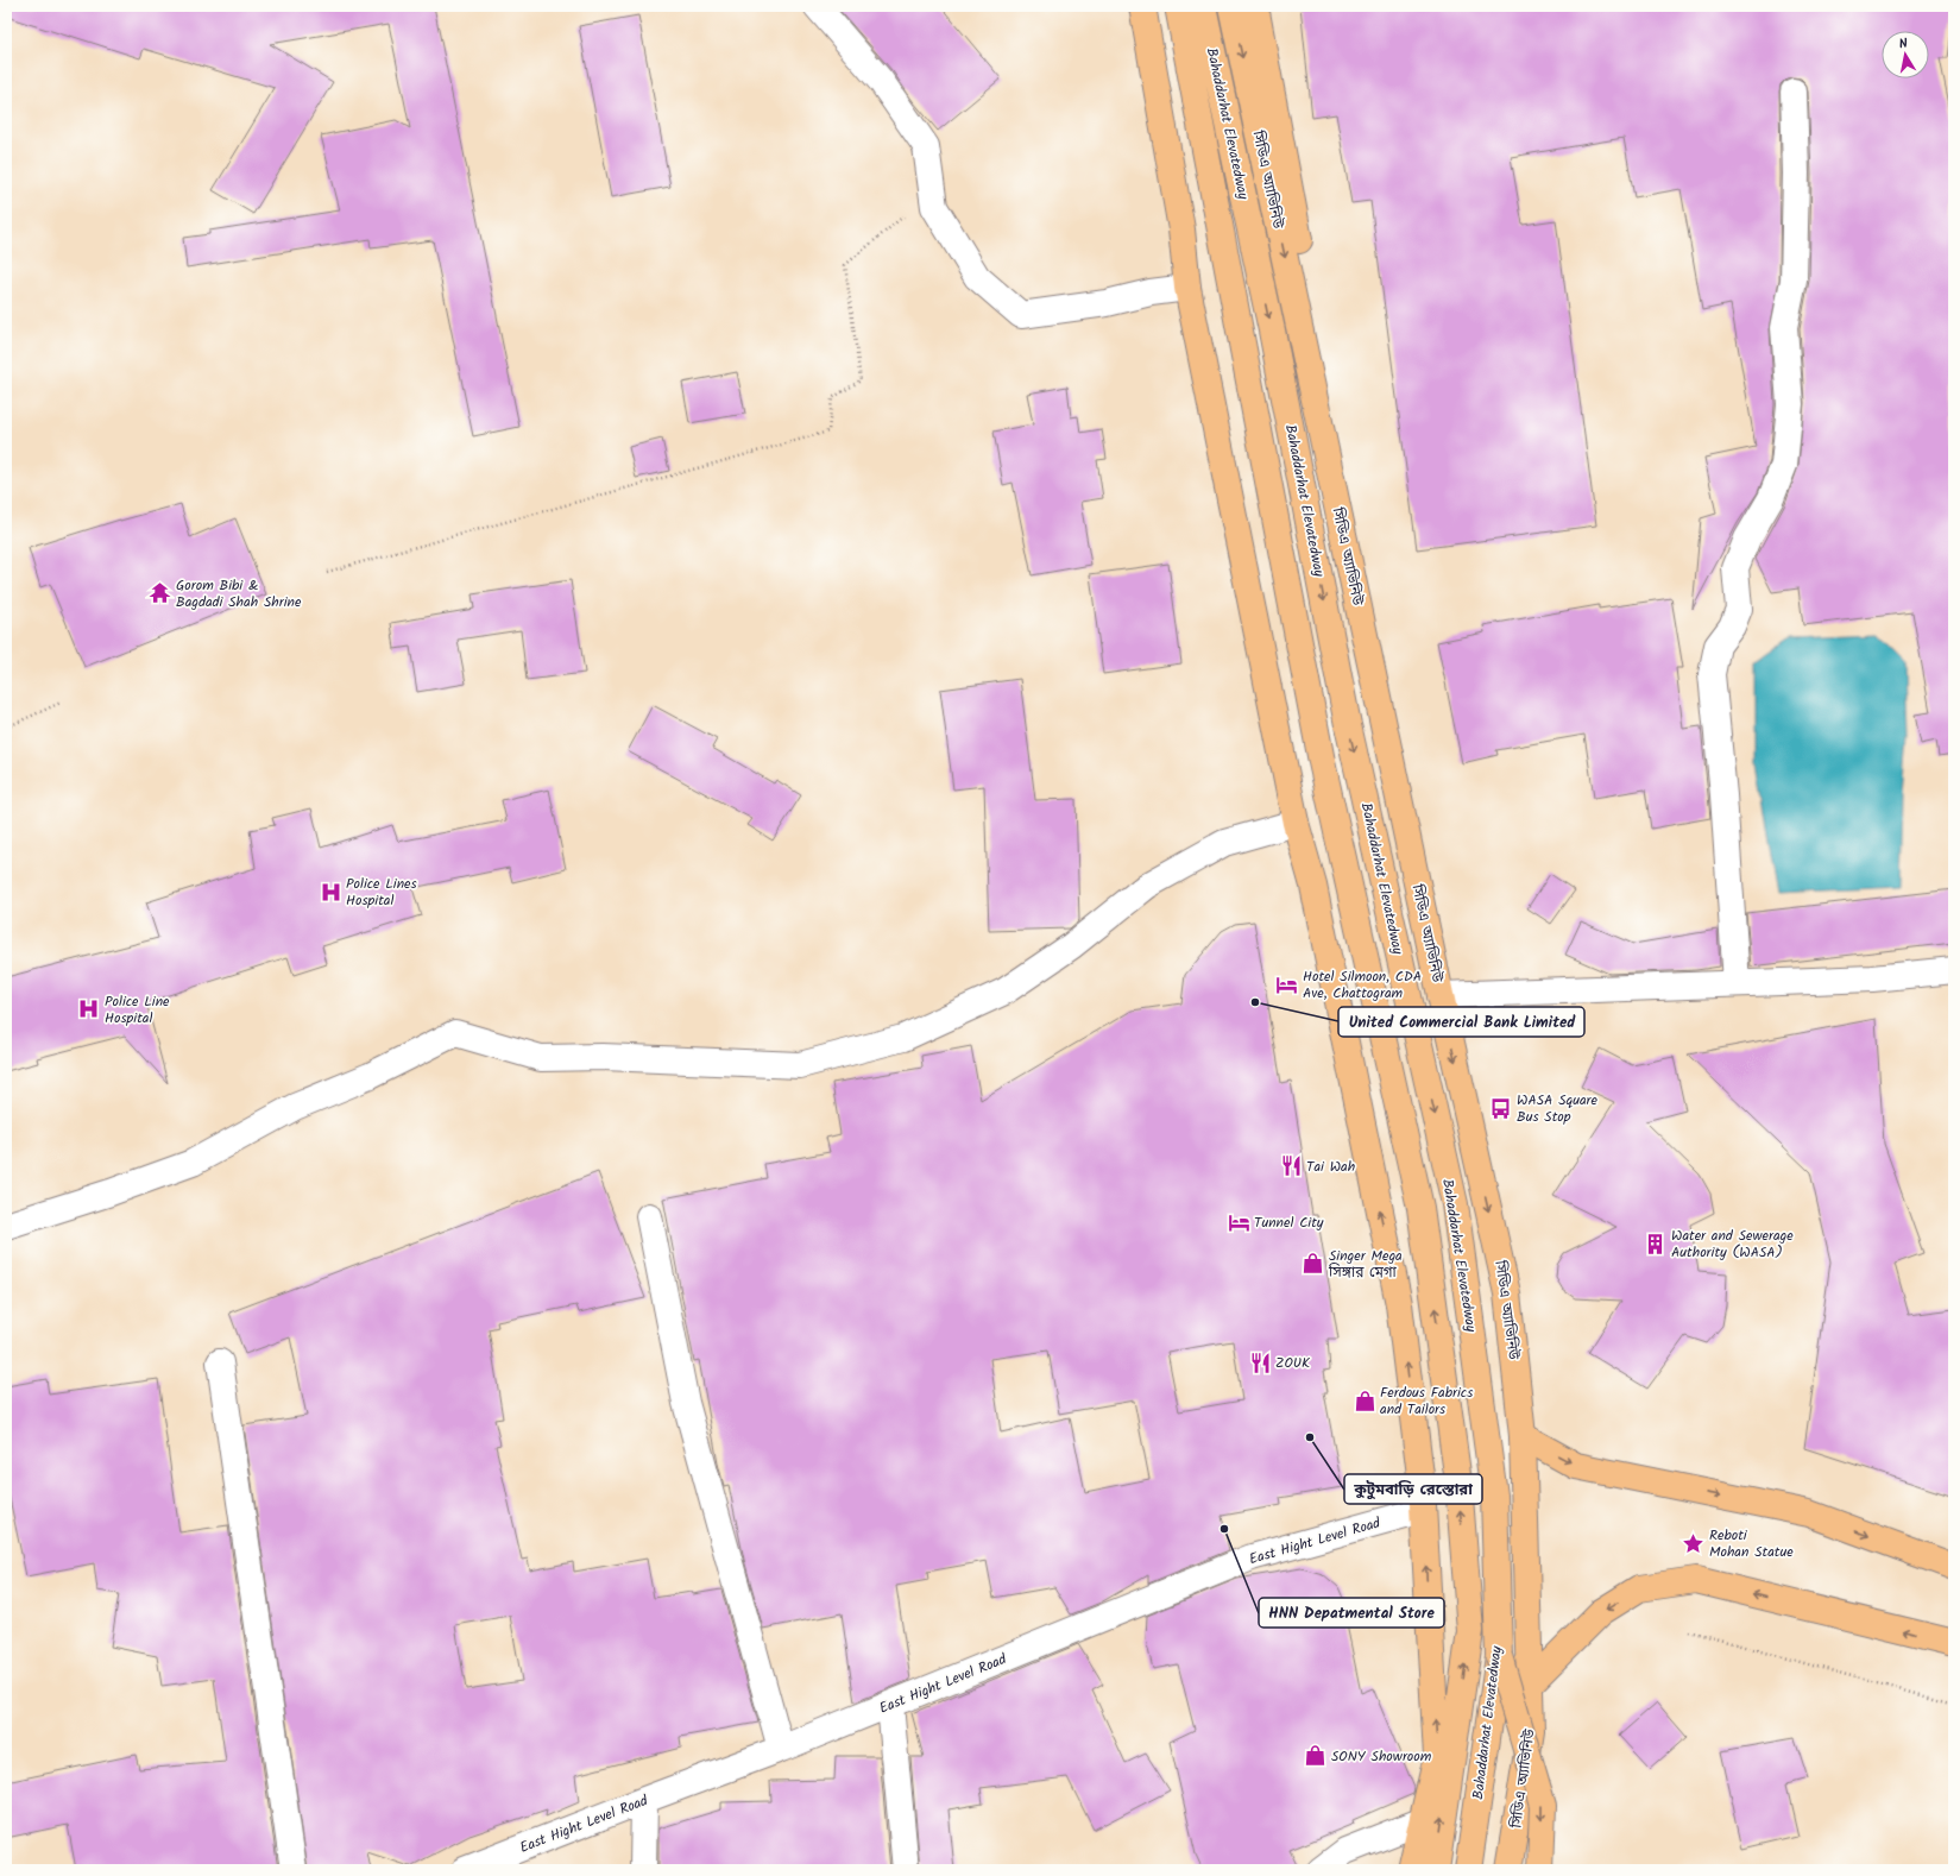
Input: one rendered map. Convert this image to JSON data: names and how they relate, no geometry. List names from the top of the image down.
{
  "streets": {
    "main road": ["Bahaddarhat Elevatedway", "সিডিএ অ্যাভিনিউ"],
    "street": ["East Hight Level Road"]
  },
  "places": {
    "temple": ["Gorom Bibi & Bagdadi Shah Shrine"],
    "hospital": ["Police Lines Hospital", "Police Line Hospital"],
    "hotel": ["Hotel Silmoon, CDA Ave, Chattogram", "Tunnel City"],
    "other": ["United Commercial Bank Limited", "কুটুমবাড়ি রেস্তোরা", "HNN Depatmental Store"],
    "bus stop": ["WASA Square Bus Stop"],
    "restaurant": ["Tai Wah", "ZOUK"],
    "building": ["Water and Sewerage Authority (WASA)"],
    "shop": ["Singer Mega সিঙ্গার মেগা", "Ferdous Fabrics and Tailors", "SONY Showroom"],
    "place": ["Reboti Mohan Statue"]
  },
  "north": "top"
}
